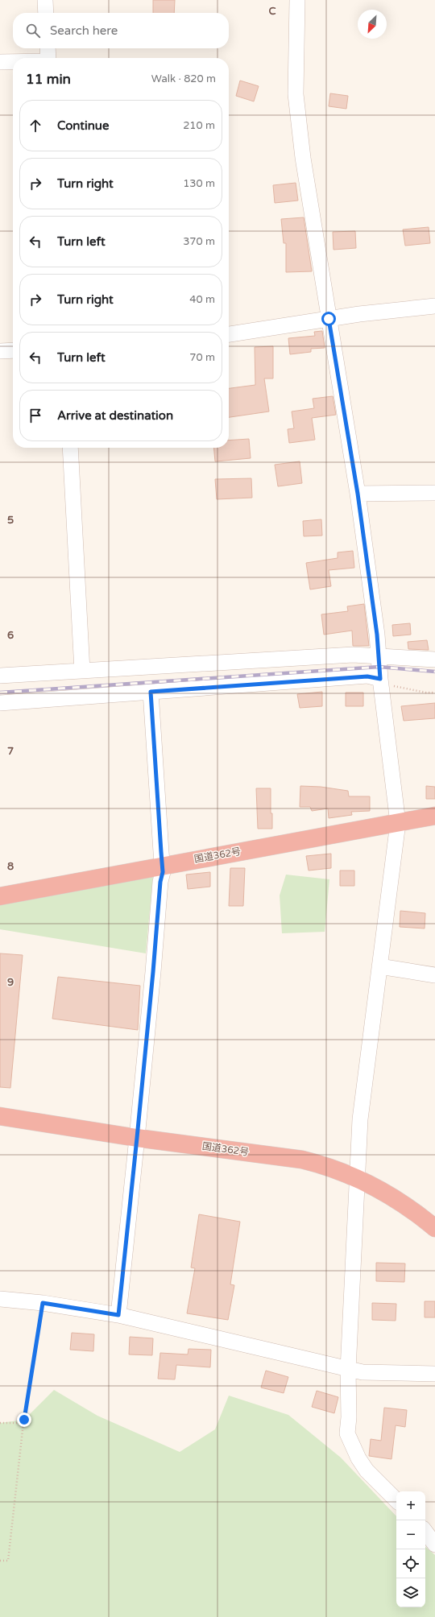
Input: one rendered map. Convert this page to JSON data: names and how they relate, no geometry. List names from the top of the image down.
{
  "streets": {
    "highway": ["国道362号"]
  },
  "north": "bottom left",
  "page": {
    "search": "Search here",
    "heading": ["11 min", "Walk · 820 m"],
    "list": [
      ["Continue", "210 m"],
      ["Turn right", "130 m"],
      ["Turn left", "370 m"],
      ["Turn right", "40 m"],
      ["Turn left", "70 m"],
      "Arrive at destination"
    ],
    "map_buttons": ["+", "−"]
  },
  "grid": {
    "columns": ["C"],
    "rows": [
      "5",
      "6",
      "7",
      "8",
      "9"
    ]
  }
}
